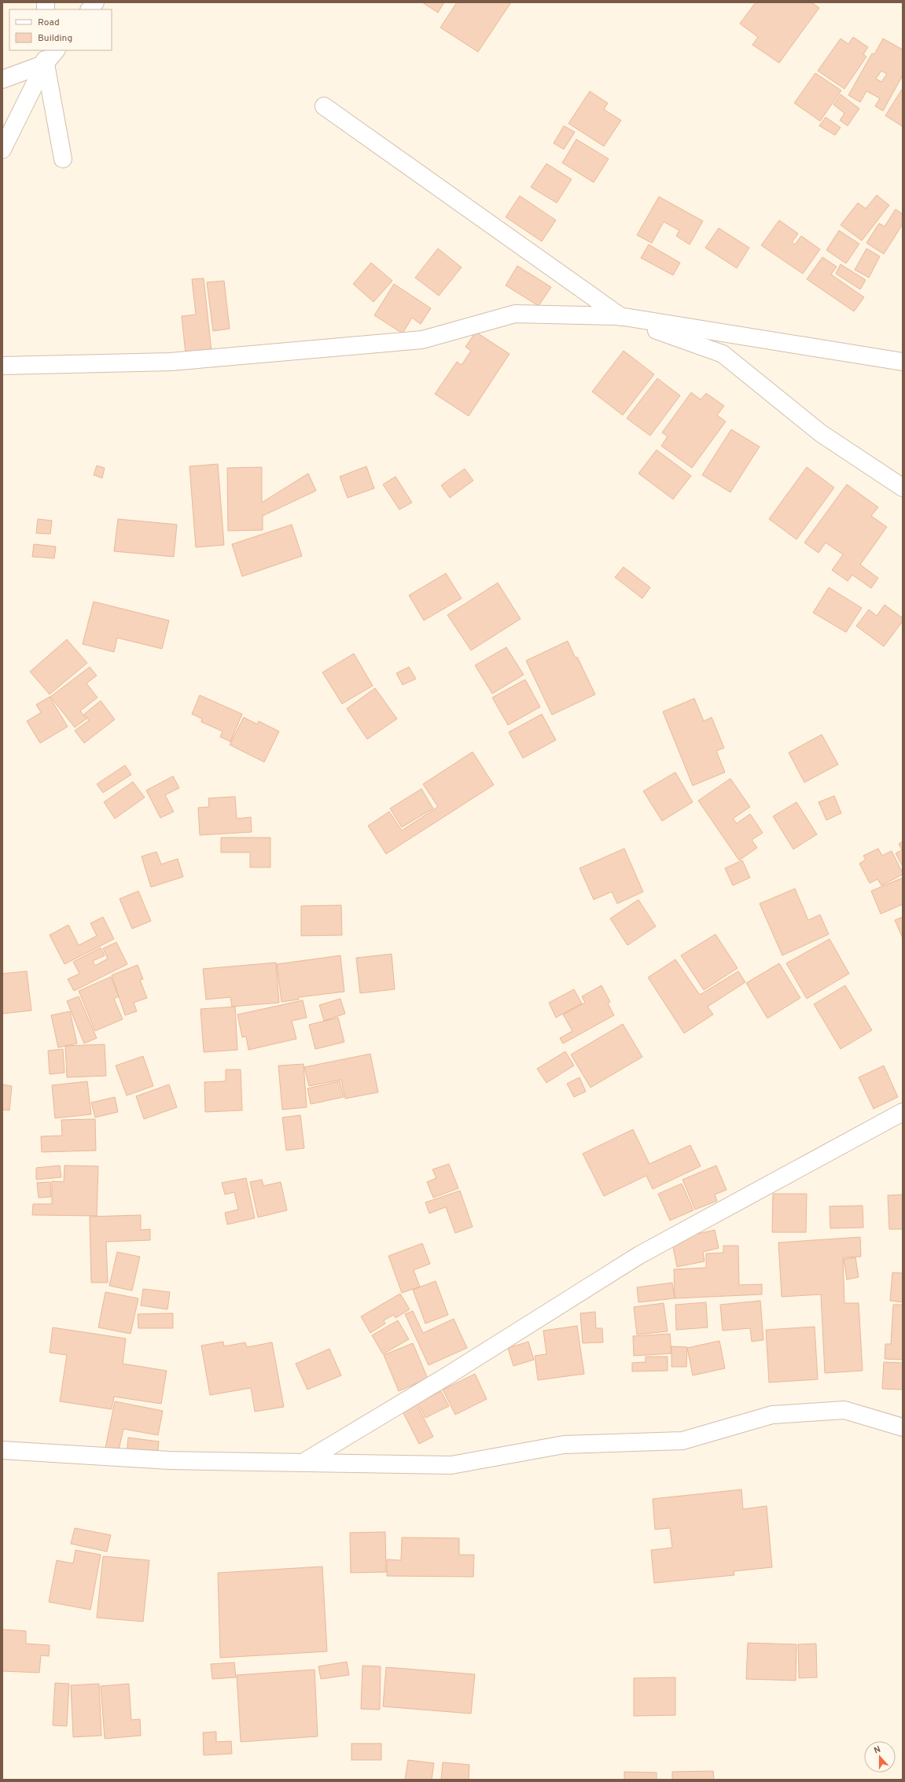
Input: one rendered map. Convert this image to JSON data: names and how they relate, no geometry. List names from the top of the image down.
{
  "legend": ["Road", "Building"],
  "north": "top"
}
